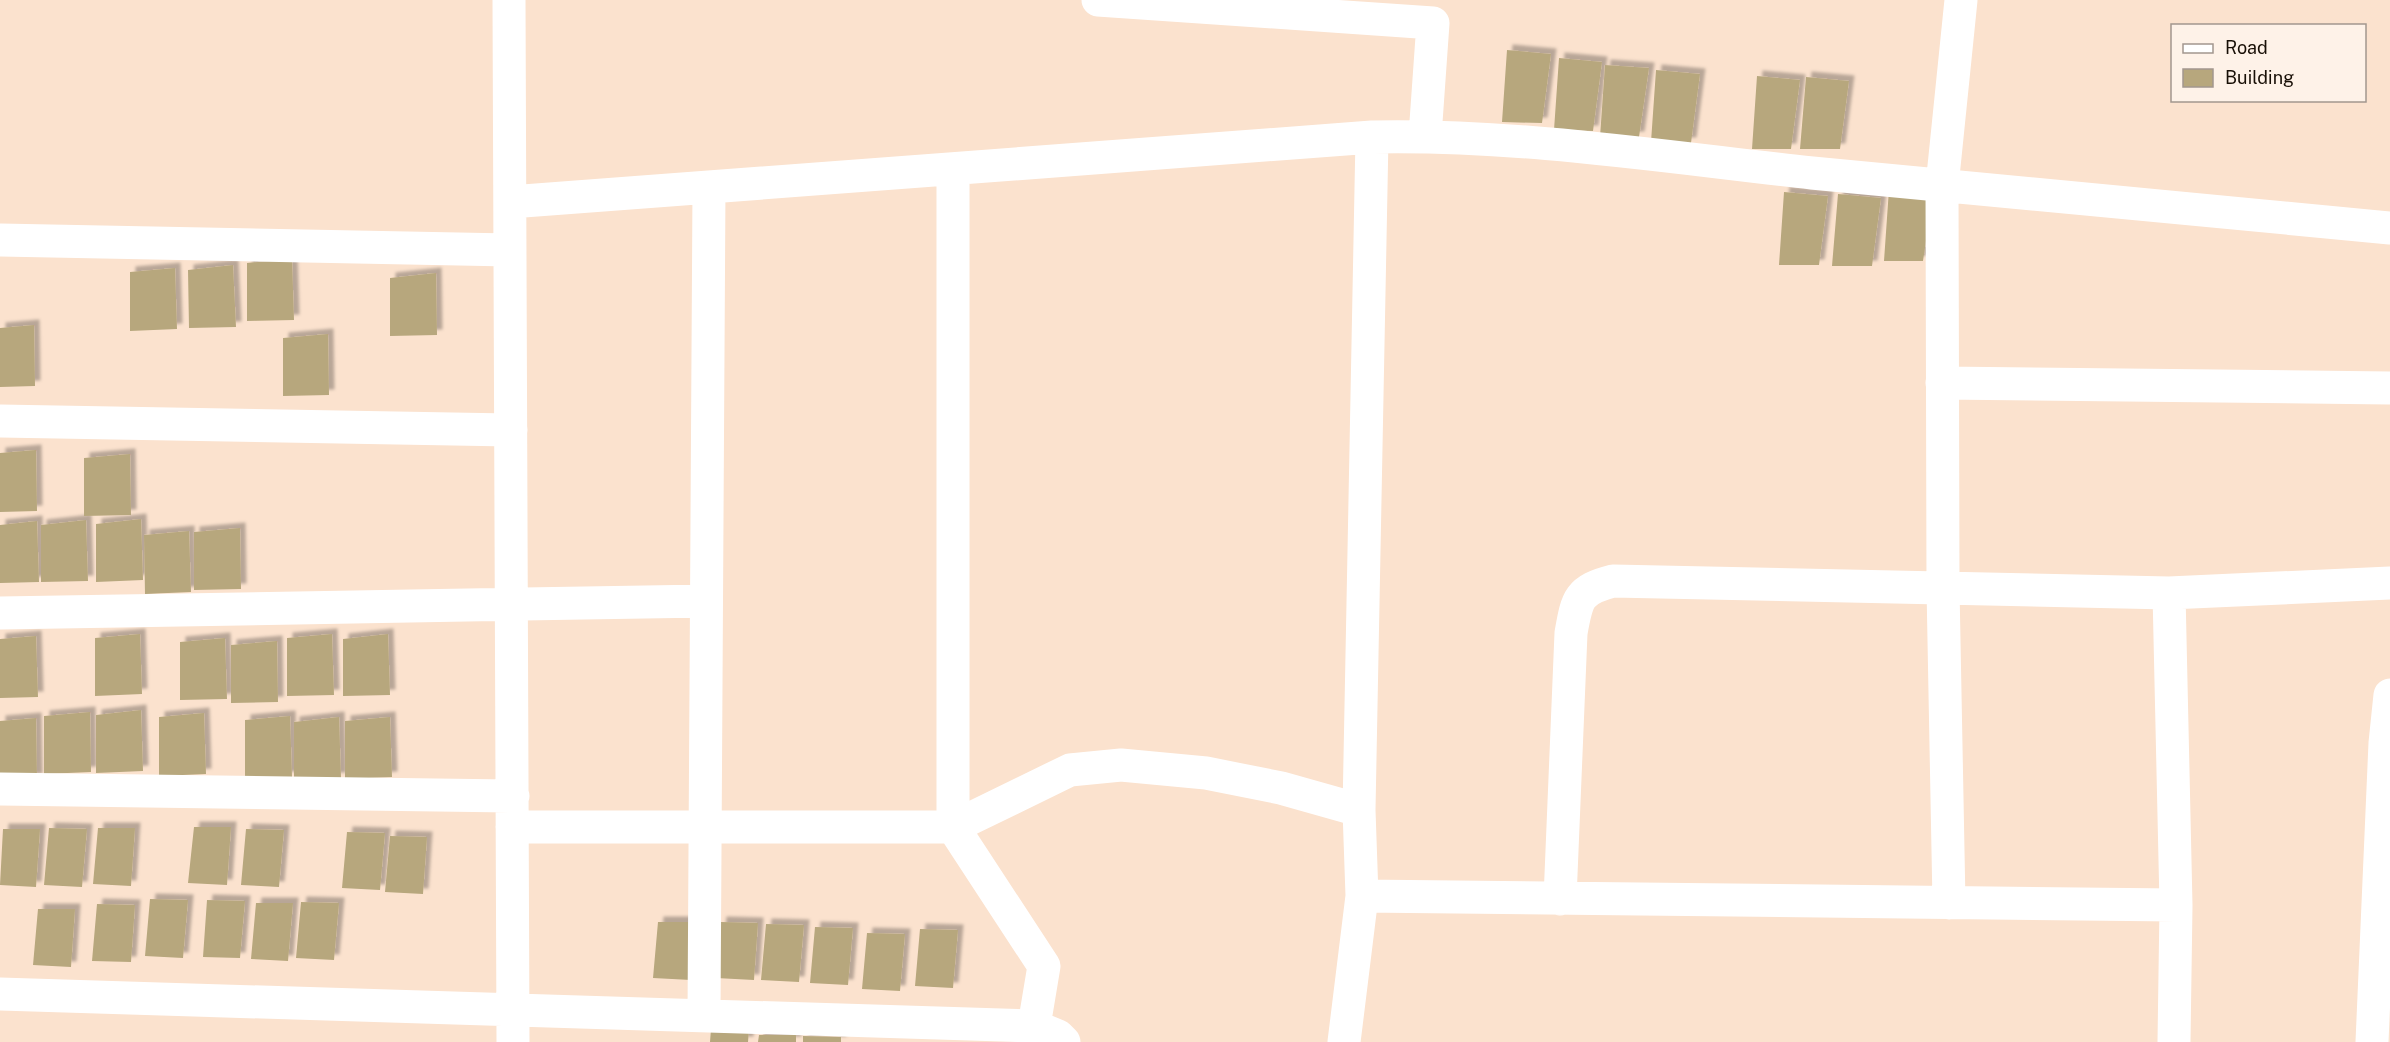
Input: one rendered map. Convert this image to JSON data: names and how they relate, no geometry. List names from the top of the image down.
{
  "legend": ["Road", "Building"]
}
